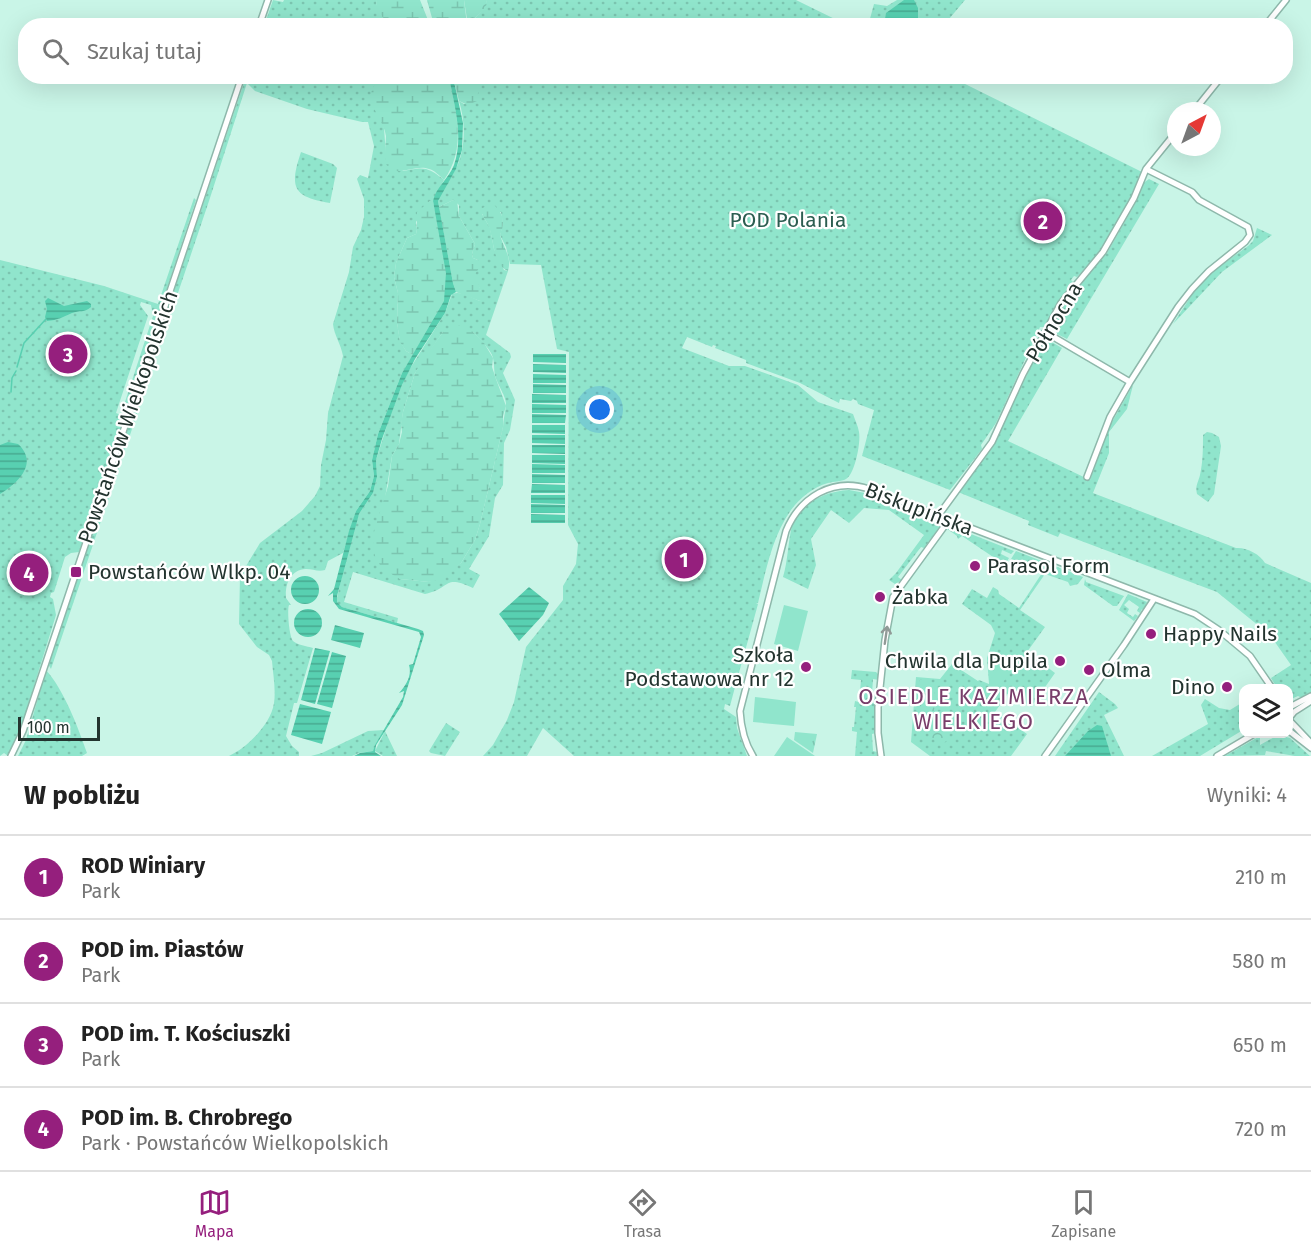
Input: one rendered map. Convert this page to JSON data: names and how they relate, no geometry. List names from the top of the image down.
{
  "streets": {
    "street": ["Północna", "Powstańców Wielkopolskich", "Biskupińska"]
  },
  "crossings": [
    ["Północna", "Biskupińska"]
  ],
  "districts": ["OSIEDLE KAZIMIERZA WIELKIEGO"],
  "parks": ["POD Polania"],
  "places": {
    "other": [
      "Parasol Form",
      "Żabka",
      "Happy Nails",
      "Chwila dla Pupila",
      "Szkoła Podstawowa nr 12",
      "Olma",
      "Dino"
    ],
    "transit": ["Powstańców Wlkp. 04"]
  },
  "scale_bar": "100 m",
  "north": "top right",
  "page": {
    "search": "Szukaj tutaj",
    "pins": [
      "2",
      "3",
      "1",
      "4"
    ],
    "scale": "100 m",
    "heading": ["W pobliżu", "Wyniki: 4"],
    "list": [
      {
        "mark": "1",
        "name": "ROD Winiary",
        "note": "Park",
        "value": "210 m"
      },
      {
        "mark": "2",
        "name": "POD im. Piastów",
        "note": "Park",
        "value": "580 m"
      },
      {
        "mark": "3",
        "name": "POD im. T. Kościuszki",
        "note": "Park",
        "value": "650 m"
      },
      {
        "mark": "4",
        "name": "POD im. B. Chrobrego",
        "note": "Park · Powstańców Wielkopolskich",
        "value": "720 m"
      }
    ],
    "nav": ["Mapa", "Trasa", "Zapisane"]
  }
}
